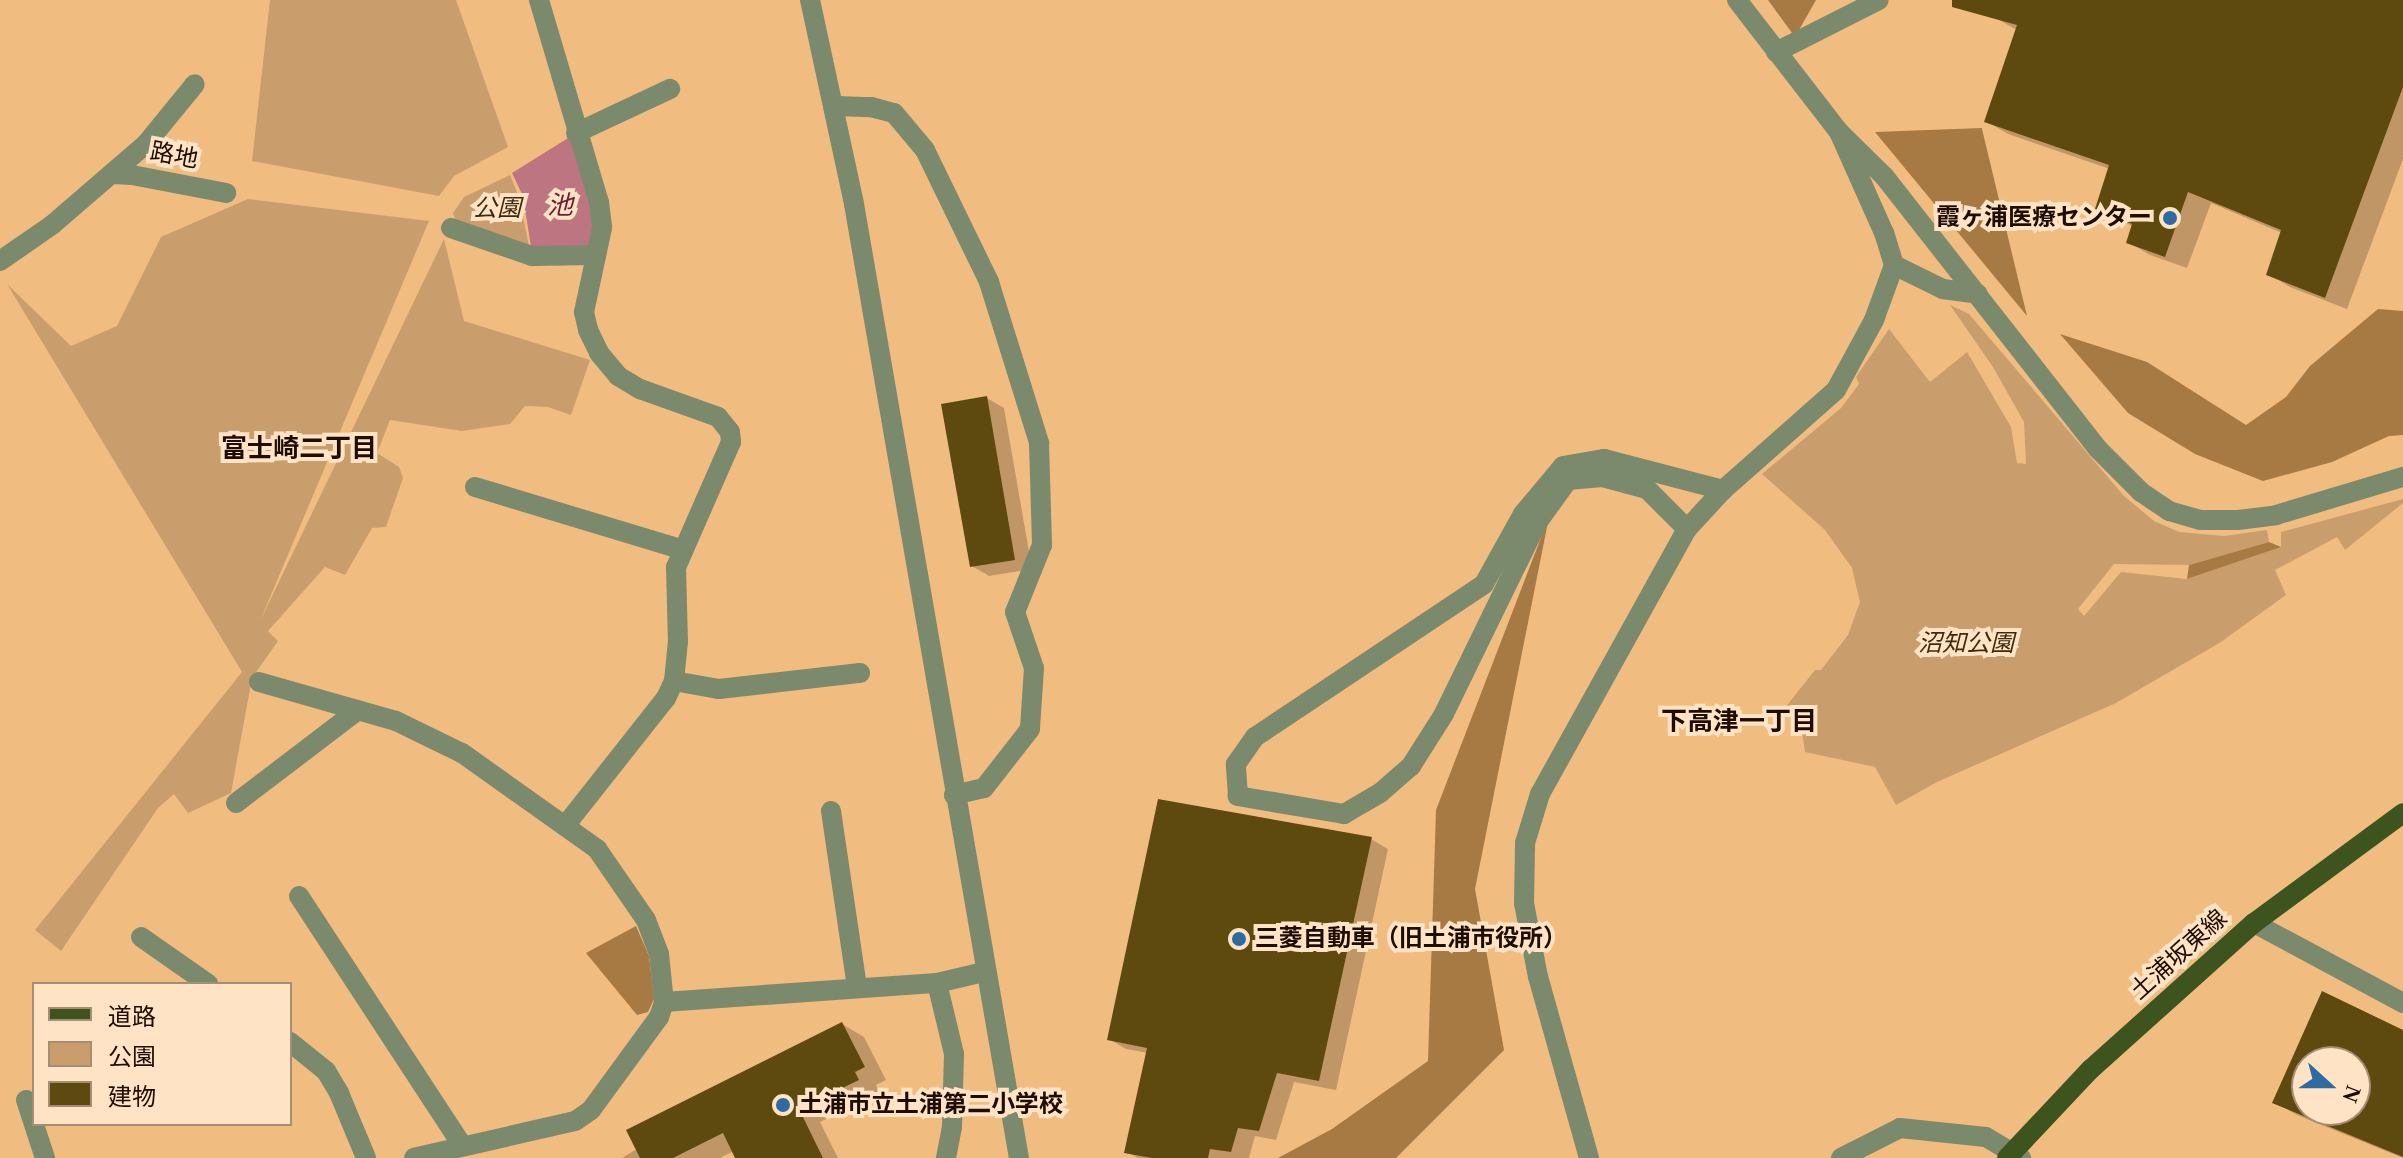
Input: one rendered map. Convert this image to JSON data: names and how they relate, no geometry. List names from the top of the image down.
{
  "streets": {
    "main road": ["土浦坂東線"],
    "street": ["路地"]
  },
  "districts": ["富士崎二丁目", "下高津一丁目"],
  "water": ["池"],
  "parks": ["公園", "沼知公園"],
  "places": ["霞ヶ浦医療センター", "三菱自動車（旧土浦市役所）", "土浦市立土浦第二小学校"],
  "legend": ["道路", "公園", "建物"],
  "north": "right"
}
